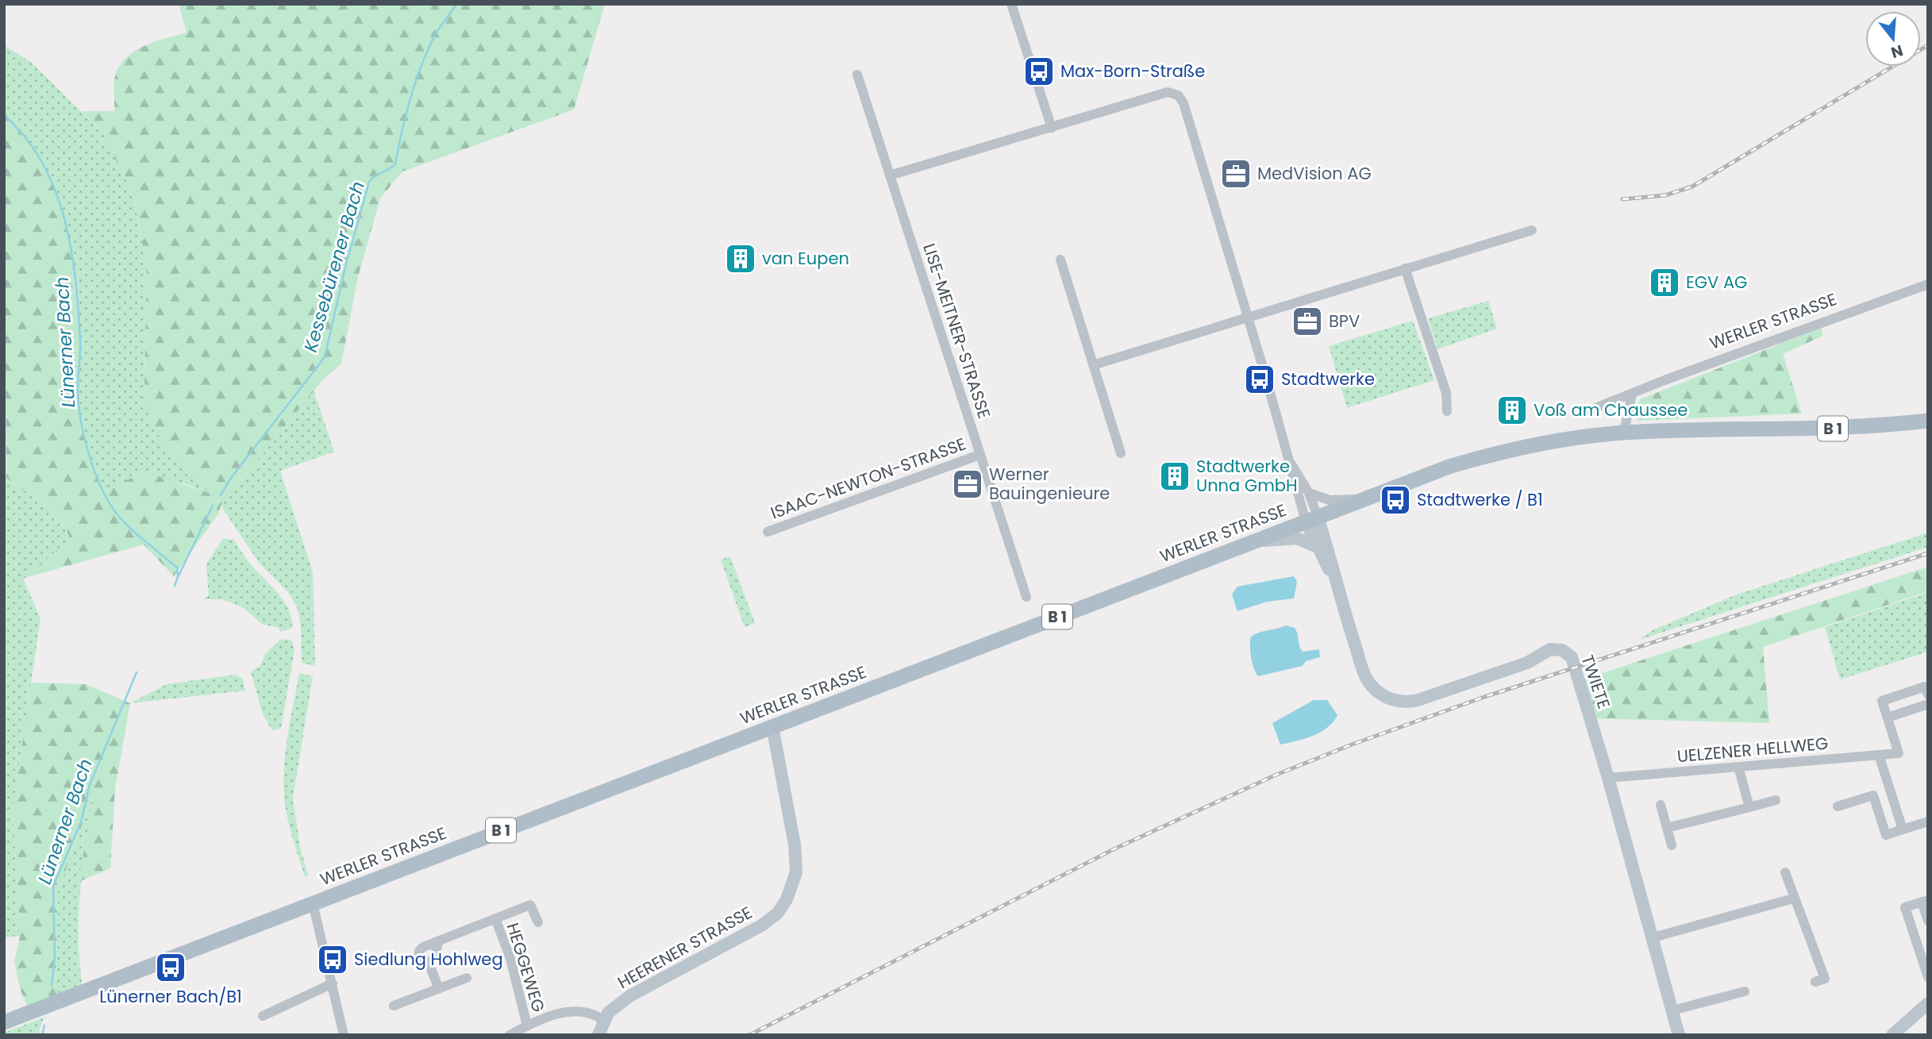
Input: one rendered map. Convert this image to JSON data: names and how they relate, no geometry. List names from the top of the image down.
{
  "streets": {
    "main road": ["WERLER STRASSE", "B 1"],
    "street": [
      "LISE-MEITNER-STRASSE",
      "ISAAC-NEWTON-STRASSE",
      "TWIETE",
      "UELZENER HELLWEG",
      "HEERENER STRASSE",
      "HEGGEWEG"
    ]
  },
  "crossings": [
    ["WERLER STRASSE", "TWIETE"],
    ["WERLER STRASSE", "HEERENER STRASSE"],
    ["LISE-MEITNER-STRASSE", "ISAAC-NEWTON-STRASSE"],
    ["TWIETE", "UELZENER HELLWEG"]
  ],
  "water": ["Kessebürener Bach", "Lünerner Bach"],
  "places": {
    "bus stop": [
      "Max-Born-Straße",
      "Stadtwerke",
      "Stadtwerke / B1",
      "Siedlung Hohlweg",
      "Lünerner Bach/B1"
    ],
    "office": ["MedVision AG", "BPV", "Werner Bauingenieure"],
    "building": [
      "van Eupen",
      "EGV AG",
      "Voß am Chaussee",
      "Stadtwerke Unna GmbH"
    ]
  },
  "north": "bottom"
}
